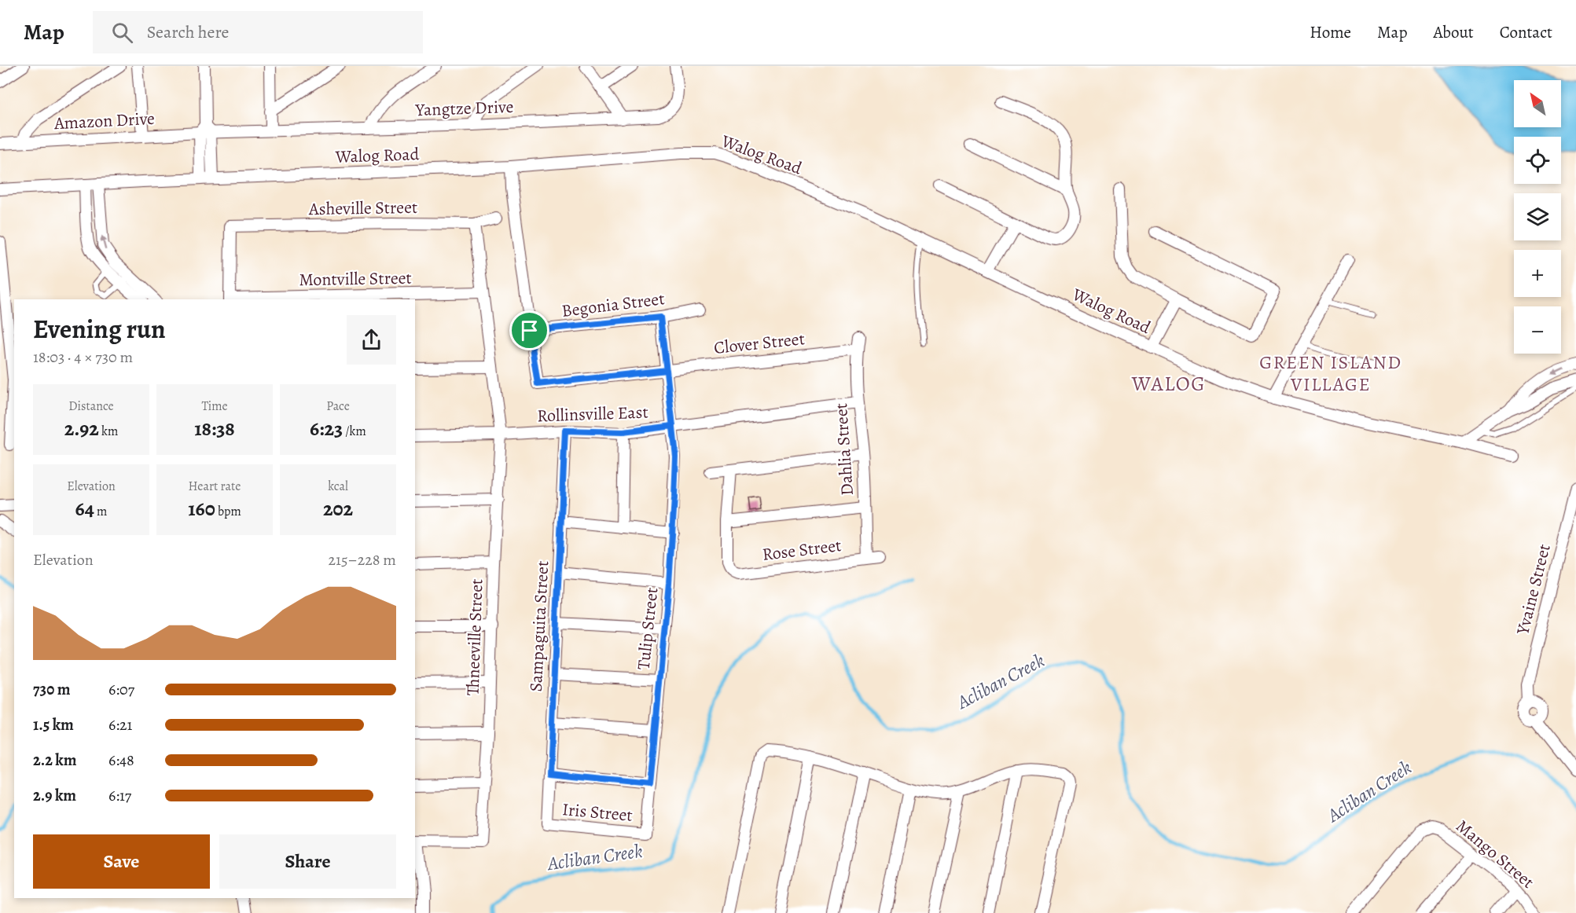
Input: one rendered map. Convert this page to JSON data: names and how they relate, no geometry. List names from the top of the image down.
{
  "streets": {
    "street": [
      "Yangtze Drive",
      "Amazon Drive",
      "Walog Road",
      "Asheville Street",
      "Montville Street",
      "Begonia Street",
      "Clover Street",
      "Rollinsville East",
      "Dahlia Street",
      "Rose Street",
      "Yvaine Street",
      "Sampaguita Street",
      "Tulip Street",
      "Thneeville Street",
      "Iris Street",
      "Mango Street"
    ]
  },
  "crossings": [
    ["Yangtze Drive", "Amazon Drive"],
    ["Asheville Street", "Montville Street"],
    ["Asheville Street", "Thneeville Street"],
    ["Montville Street", "Thneeville Street"],
    ["Begonia Street", "Clover Street"],
    ["Begonia Street", "Tulip Street"],
    ["Clover Street", "Dahlia Street"],
    ["Clover Street", "Tulip Street"],
    ["Rollinsville East", "Dahlia Street"],
    ["Rollinsville East", "Sampaguita Street"],
    ["Rollinsville East", "Tulip Street"],
    ["Rollinsville East", "Thneeville Street"],
    ["Dahlia Street", "Rose Street"],
    ["Sampaguita Street", "Iris Street"],
    ["Tulip Street", "Iris Street"]
  ],
  "districts": ["GREEN ISLAND VILLAGE", "WALOG"],
  "water": ["Acliban Creek"],
  "north": "top left",
  "page": {
    "header": "Map",
    "search": "Search here",
    "nav": [
      "Home",
      "Map",
      "About",
      "Contact"
    ],
    "map_buttons": ["+", "−"],
    "heading": ["Evening run", "18:03 · 4 × 730 m"],
    "stats": [
      ["Distance", "2.92 km"],
      ["Time", "18:38"],
      ["Pace", "6:23 /km"],
      ["Elevation", "64 m"],
      ["Heart rate", "160 bpm"],
      ["kcal", "202"]
    ],
    "chart": ["Elevation", "215–228 m"],
    "list": [
      {
        "name": "730 m",
        "note": "6:07"
      },
      {
        "name": "1.5 km",
        "note": "6:21"
      },
      {
        "name": "2.2 km",
        "note": "6:48"
      },
      {
        "name": "2.9 km",
        "note": "6:17"
      }
    ],
    "buttons": ["Save", "Share"]
  }
}
